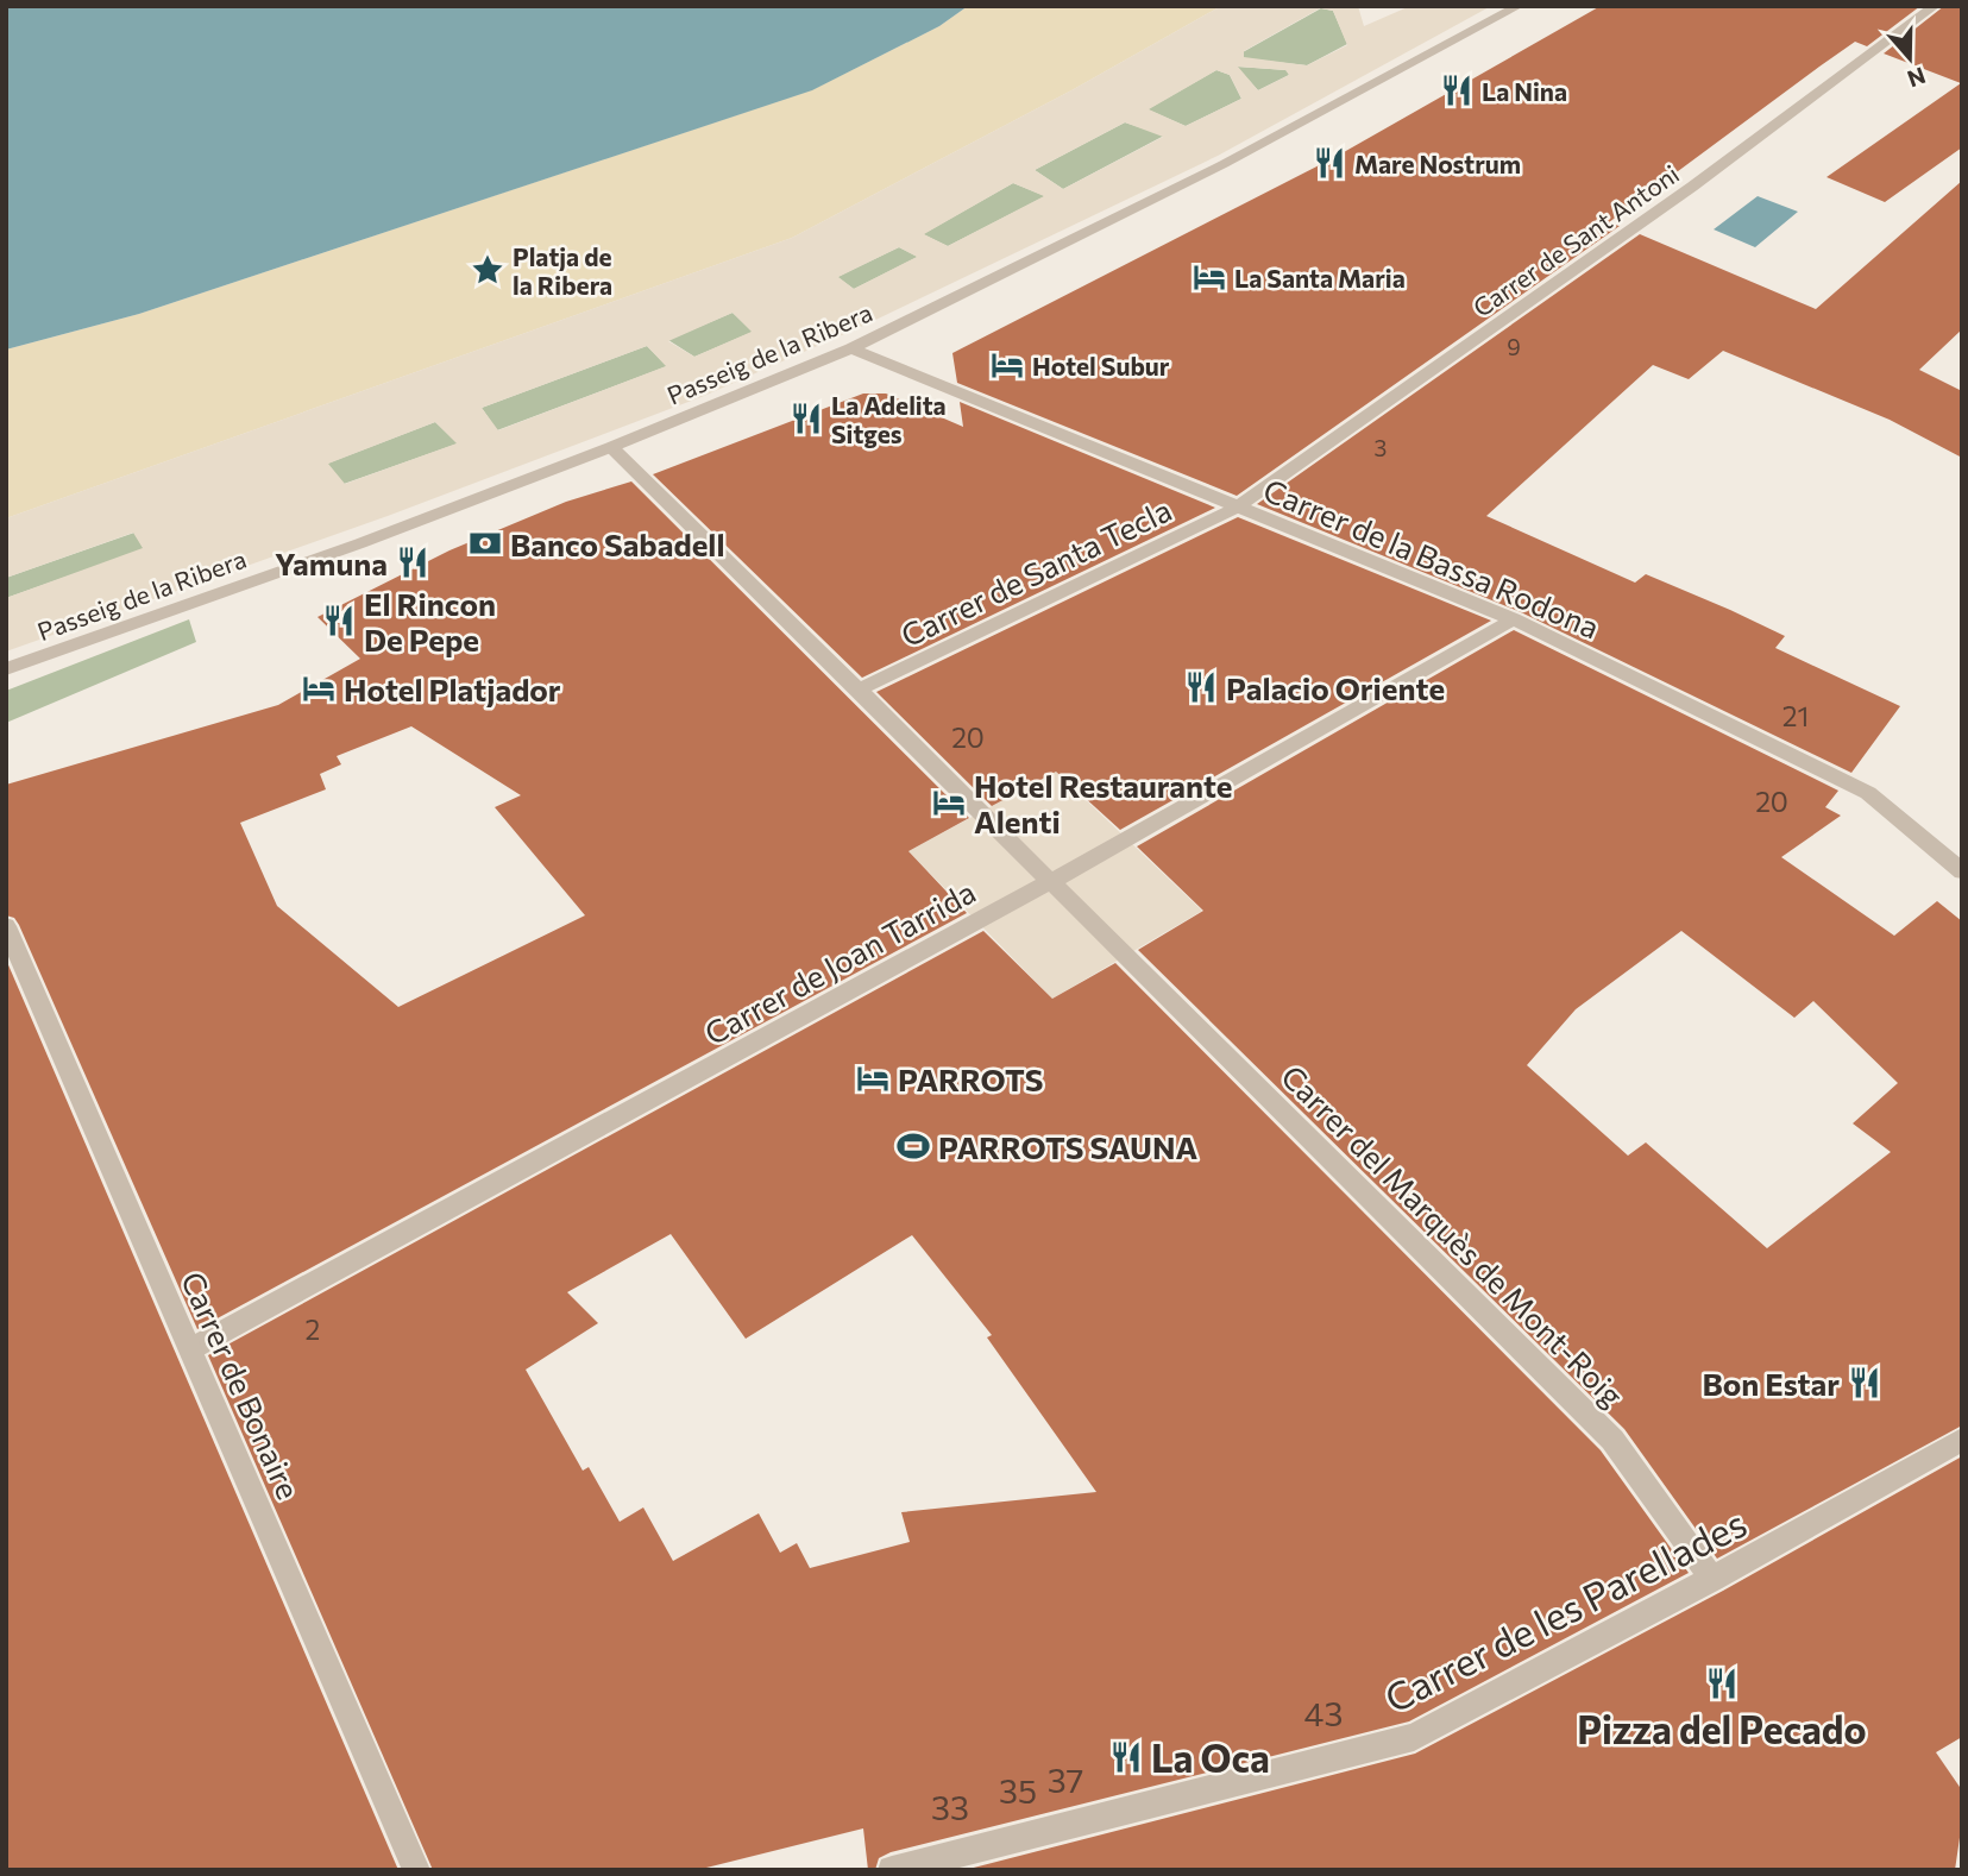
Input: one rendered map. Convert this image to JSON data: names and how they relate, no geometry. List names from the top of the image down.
{
  "streets": {
    "street": [
      "Carrer de Sant Antoni",
      "Passeig de la Ribera",
      "Carrer de la Bassa Rodona",
      "Carrer de Santa Tecla",
      "Carrer de Joan Tarrida",
      "Carrer del Marquès de Mont-Roig",
      "Carrer de Bonaire",
      "Carrer de les Parellades"
    ]
  },
  "crossings": [
    ["Carrer de Sant Antoni", "Carrer de la Bassa Rodona"],
    ["Carrer de Sant Antoni", "Carrer de Santa Tecla"],
    ["Passeig de la Ribera", "Carrer de la Bassa Rodona"],
    ["Passeig de la Ribera", "Carrer del Marquès de Mont-Roig"],
    ["Carrer de la Bassa Rodona", "Carrer de Santa Tecla"],
    ["Carrer de la Bassa Rodona", "Carrer de Joan Tarrida"],
    ["Carrer de Santa Tecla", "Carrer del Marquès de Mont-Roig"],
    ["Carrer de Joan Tarrida", "Carrer del Marquès de Mont-Roig"],
    ["Carrer de Joan Tarrida", "Carrer de Bonaire"],
    ["Carrer del Marquès de Mont-Roig", "Carrer de les Parellades"]
  ],
  "places": {
    "restaurant": [
      "La Nina",
      "Mare Nostrum",
      "La Adelita Sitges",
      "Yamuna",
      "El Rincon De Pepe",
      "Palacio Oriente",
      "Bon Estar",
      "Pizza del Pecado",
      "La Oca"
    ],
    "place": ["Platja de la Ribera"],
    "hotel": [
      "La Santa Maria",
      "Hotel Subur",
      "Hotel Platjador",
      "Hotel Restaurante Alenti",
      "PARROTS"
    ],
    "bank": ["Banco Sabadell"],
    "sports": ["PARROTS SAUNA"]
  },
  "house_numbers": [
    "9",
    "3",
    "21",
    "20",
    "20",
    "2",
    "43",
    "37",
    "35",
    "33"
  ],
  "north": "bottom"
}
